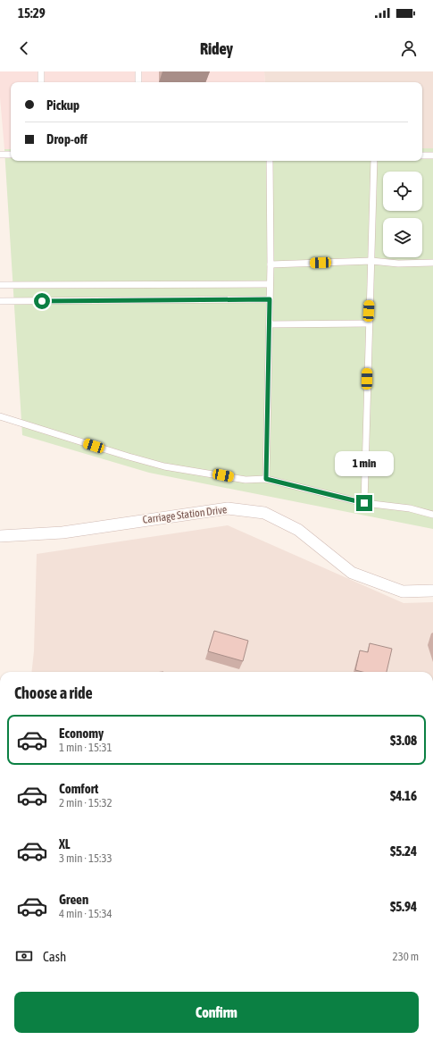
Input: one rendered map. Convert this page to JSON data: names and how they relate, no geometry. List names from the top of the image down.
{
  "streets": {
    "street": ["Carriage Station Drive"]
  },
  "page": {
    "status": "15:29",
    "header": "Ridey",
    "banner": ["Pickup", "Drop-off"],
    "bubble": "1 min",
    "heading": "Choose a ride",
    "list": [
      {
        "name": "Economy",
        "note": "1 min · 15:31",
        "value": "$3.08"
      },
      {
        "name": "Comfort",
        "note": "2 min · 15:32",
        "value": "$4.16"
      },
      {
        "name": "XL",
        "note": "3 min · 15:33",
        "value": "$5.24"
      },
      {
        "name": "Green",
        "note": "4 min · 15:34",
        "value": "$5.94"
      }
    ],
    "pay": ["Cash", "230 m"],
    "buttons": "Confirm"
  }
}
